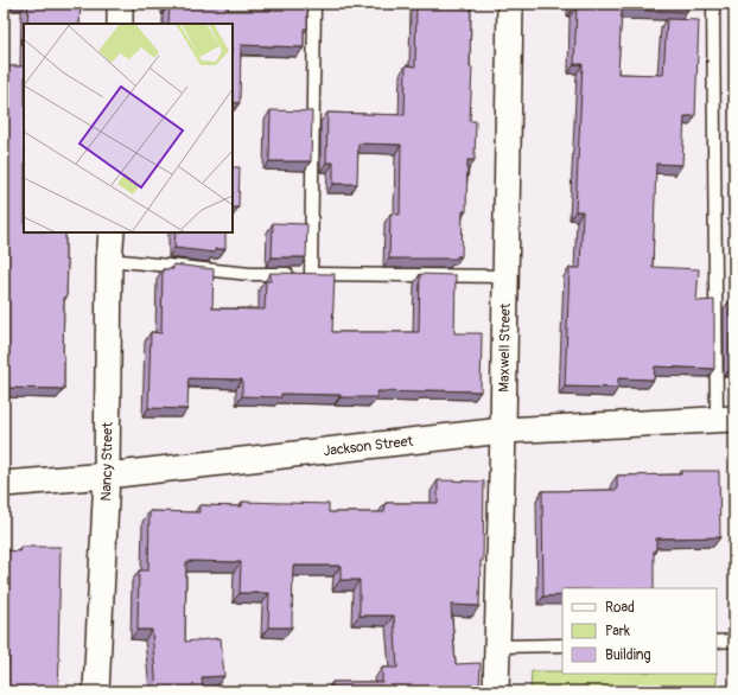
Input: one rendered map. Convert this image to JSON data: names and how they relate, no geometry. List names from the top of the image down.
{
  "streets": {
    "street": ["Maxwell Street", "Jackson Street", "Nancy Street"]
  },
  "crossings": [
    ["Maxwell Street", "Jackson Street"],
    ["Jackson Street", "Nancy Street"]
  ],
  "legend": ["Road", "Park", "Building"]
}
